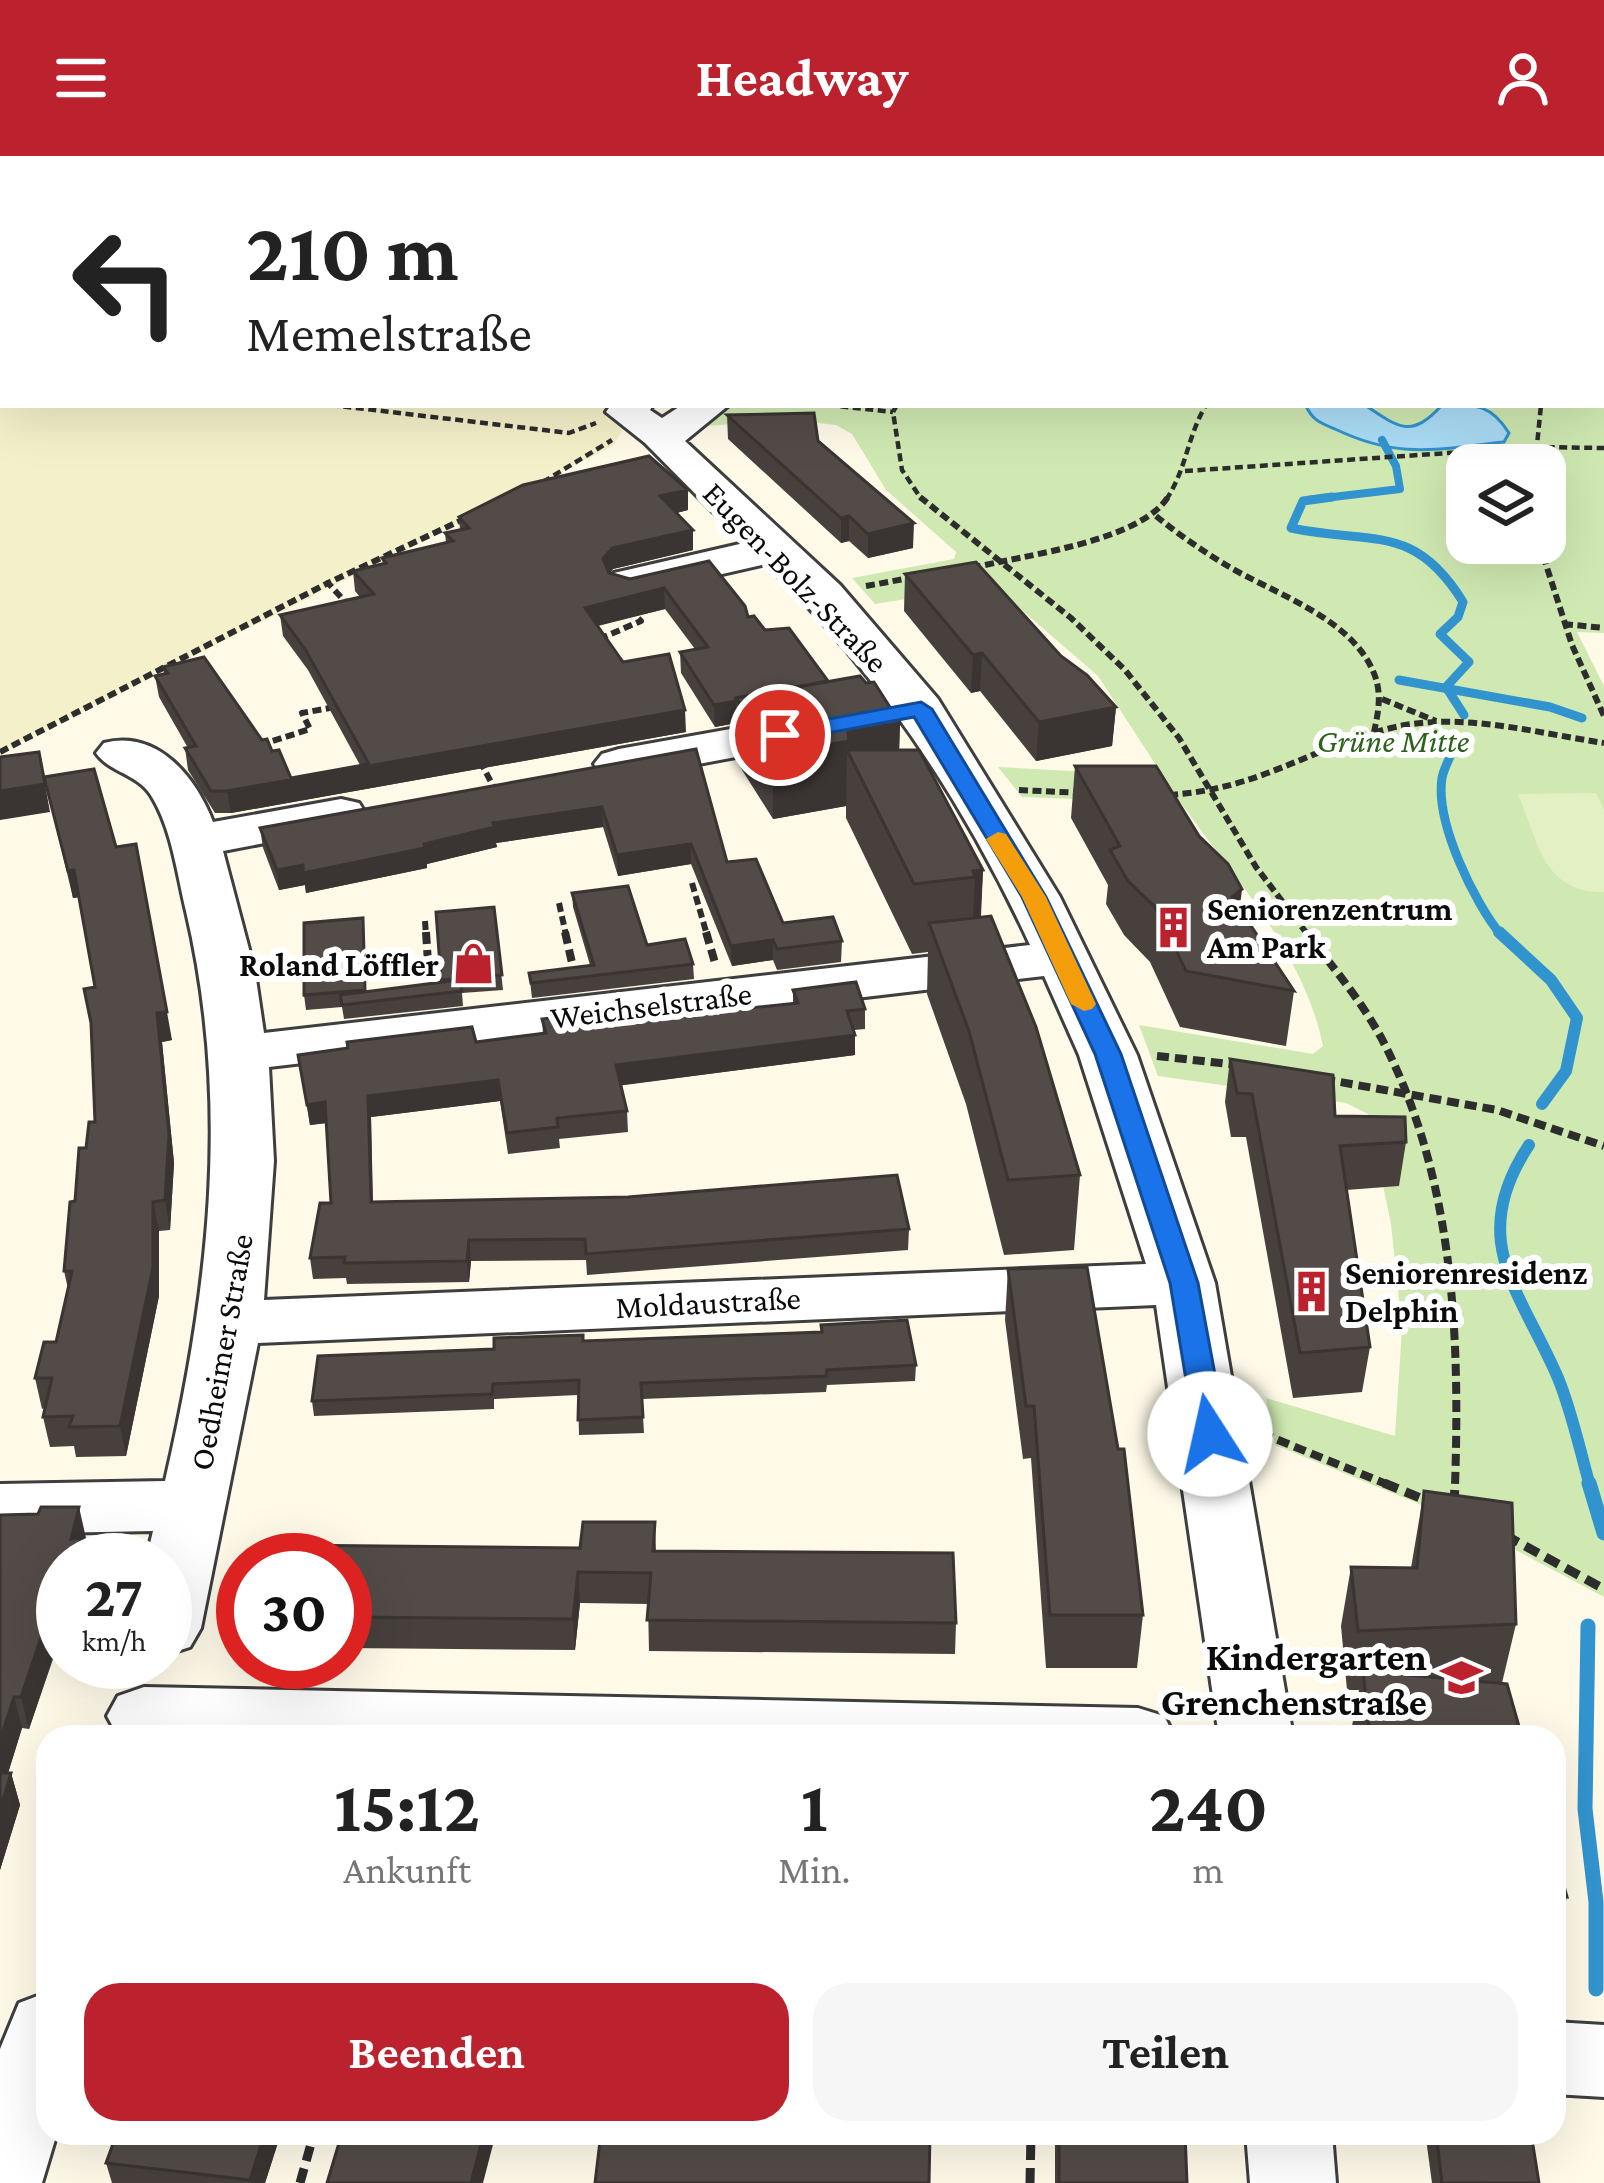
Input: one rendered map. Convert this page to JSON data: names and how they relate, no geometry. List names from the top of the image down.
{
  "streets": {
    "street": [
      "Eugen-Bolz-Straße",
      "Weichselstraße",
      "Moldaustraße",
      "Oedheimer Straße"
    ]
  },
  "crossings": [
    ["Eugen-Bolz-Straße", "Weichselstraße"],
    ["Eugen-Bolz-Straße", "Moldaustraße"],
    ["Weichselstraße", "Oedheimer Straße"],
    ["Moldaustraße", "Oedheimer Straße"]
  ],
  "parks": ["Grüne Mitte"],
  "places": {
    "building": ["Seniorenzentrum Am Park", "Seniorenresidenz Delphin"],
    "shop": ["Roland Löffler"],
    "school or university": ["Kindergarten Grenchenstraße"]
  },
  "page": {
    "header": "Headway",
    "turn": ["210 m", "Memelstraße"],
    "speed": "27 km/h",
    "limit": "30",
    "eta": [
      "15:12",
      "Ankunft",
      "1",
      "Min.",
      "240",
      "m"
    ],
    "buttons": ["Beenden", "Teilen"]
  }
}
